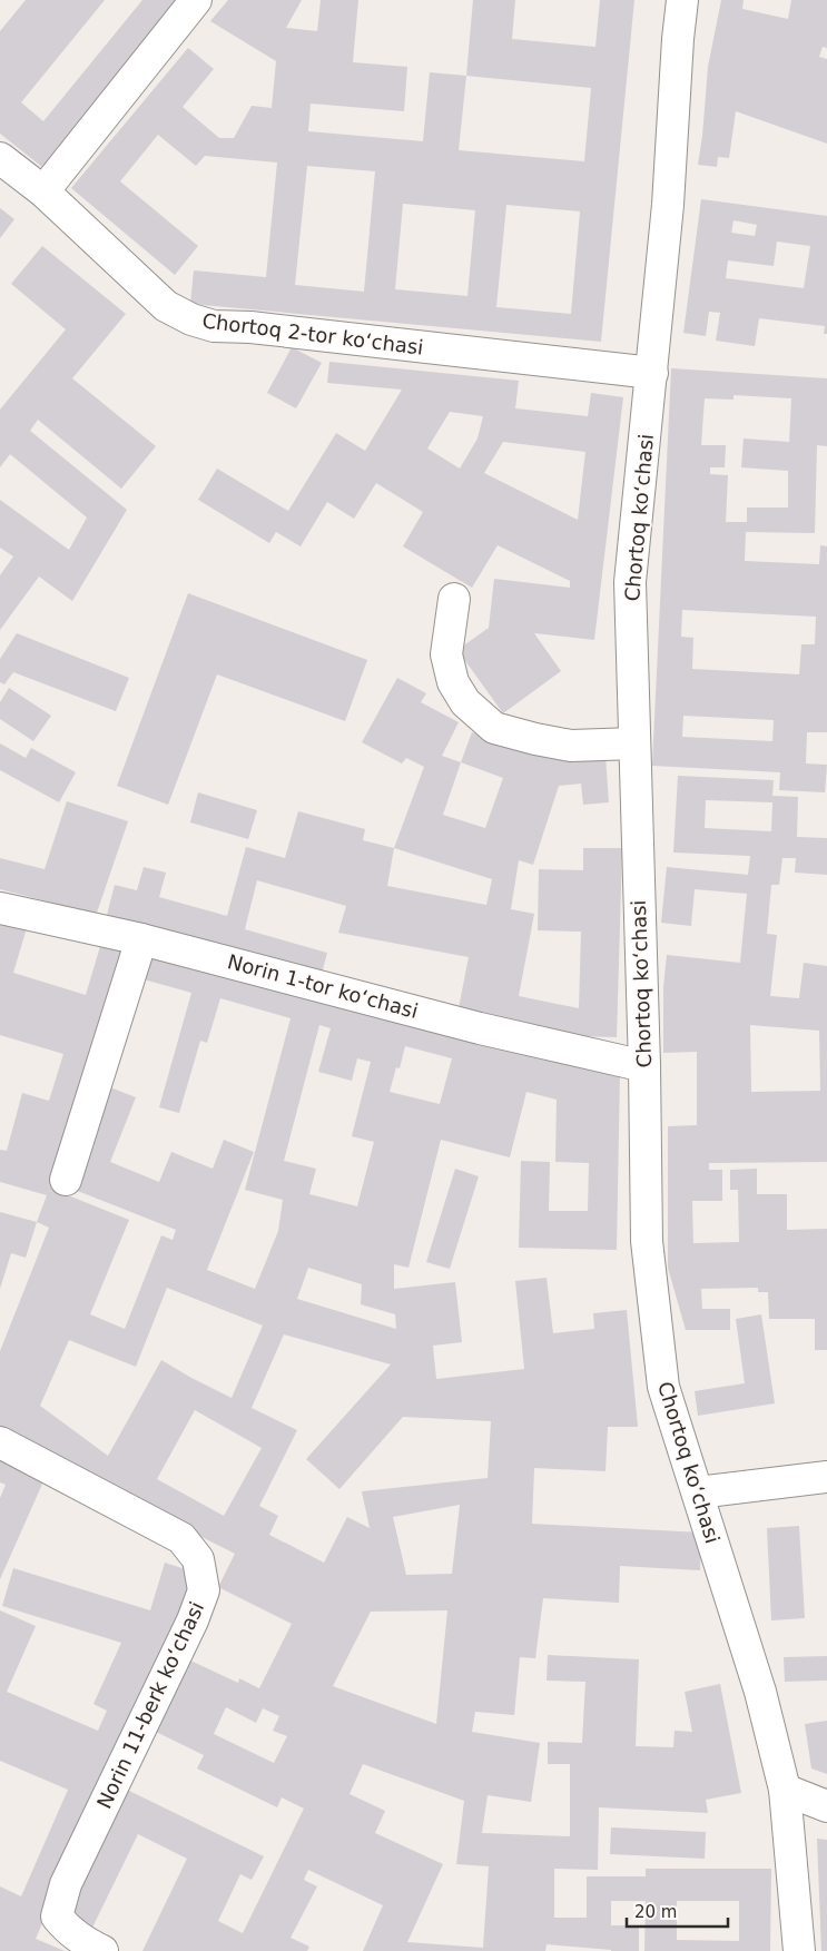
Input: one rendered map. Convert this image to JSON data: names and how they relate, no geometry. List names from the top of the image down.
{
  "streets": {
    "street": [
      "Chortoq 2-tor koʻchasi",
      "Chortoq koʻchasi",
      "Norin 1-tor koʻchasi",
      "Norin 11-berk koʻchasi"
    ]
  },
  "crossings": [
    ["Chortoq 2-tor koʻchasi", "Chortoq koʻchasi"],
    ["Chortoq koʻchasi", "Norin 1-tor koʻchasi"]
  ],
  "scale_bar": "20 m"
}
